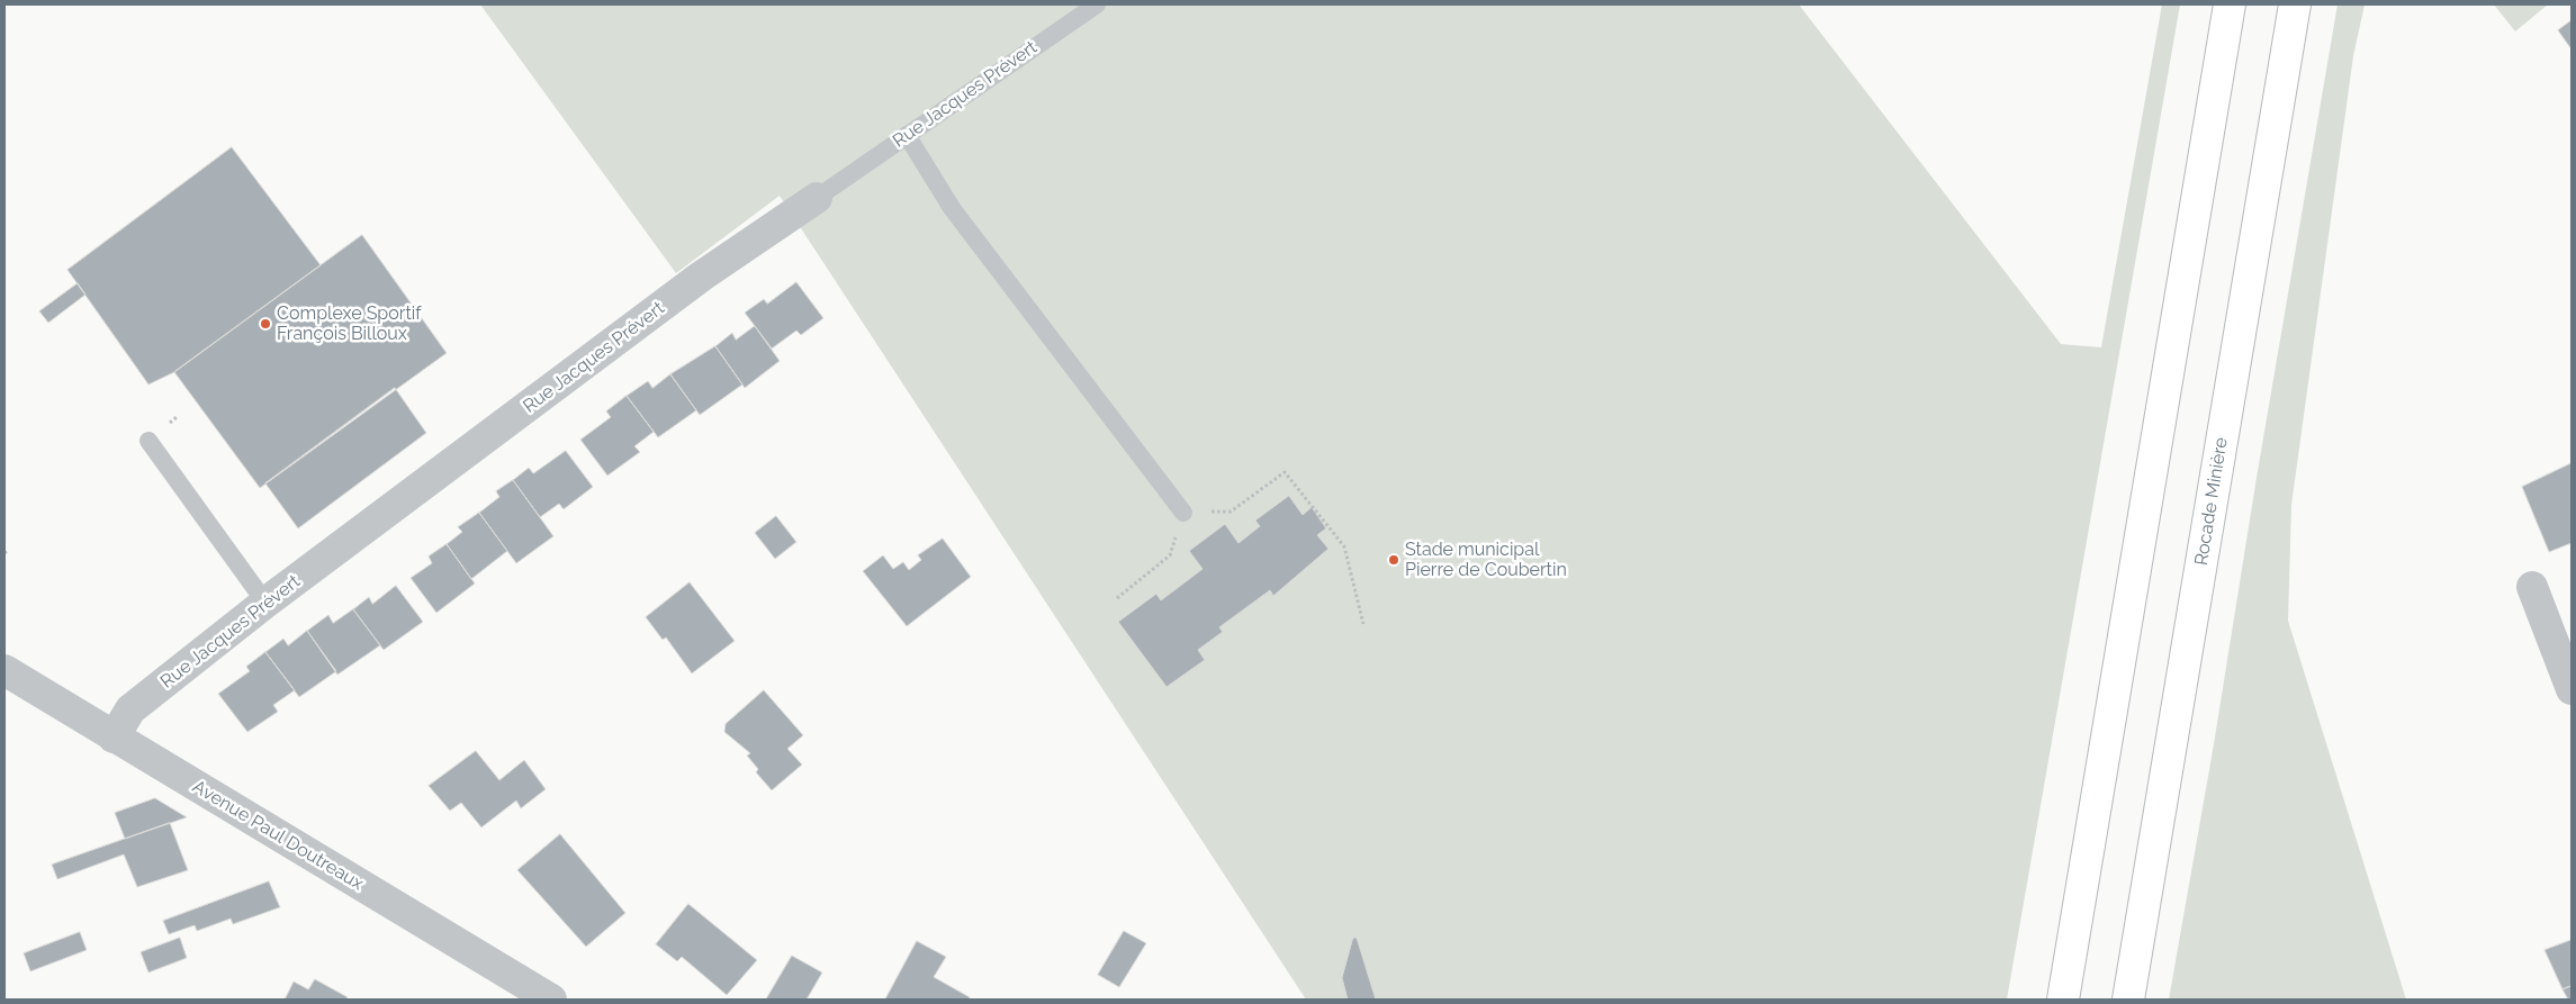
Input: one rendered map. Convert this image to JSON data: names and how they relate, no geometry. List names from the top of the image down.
{
  "streets": {
    "highway": ["Rocade Minière"],
    "street": ["Rue Jacques Prévert", "Avenue Paul Doutreaux"]
  },
  "crossings": [
    ["Rue Jacques Prévert", "Avenue Paul Doutreaux"]
  ],
  "places": ["Complexe Sportif François Billoux", "Stade municipal Pierre de Coubertin"]
}
